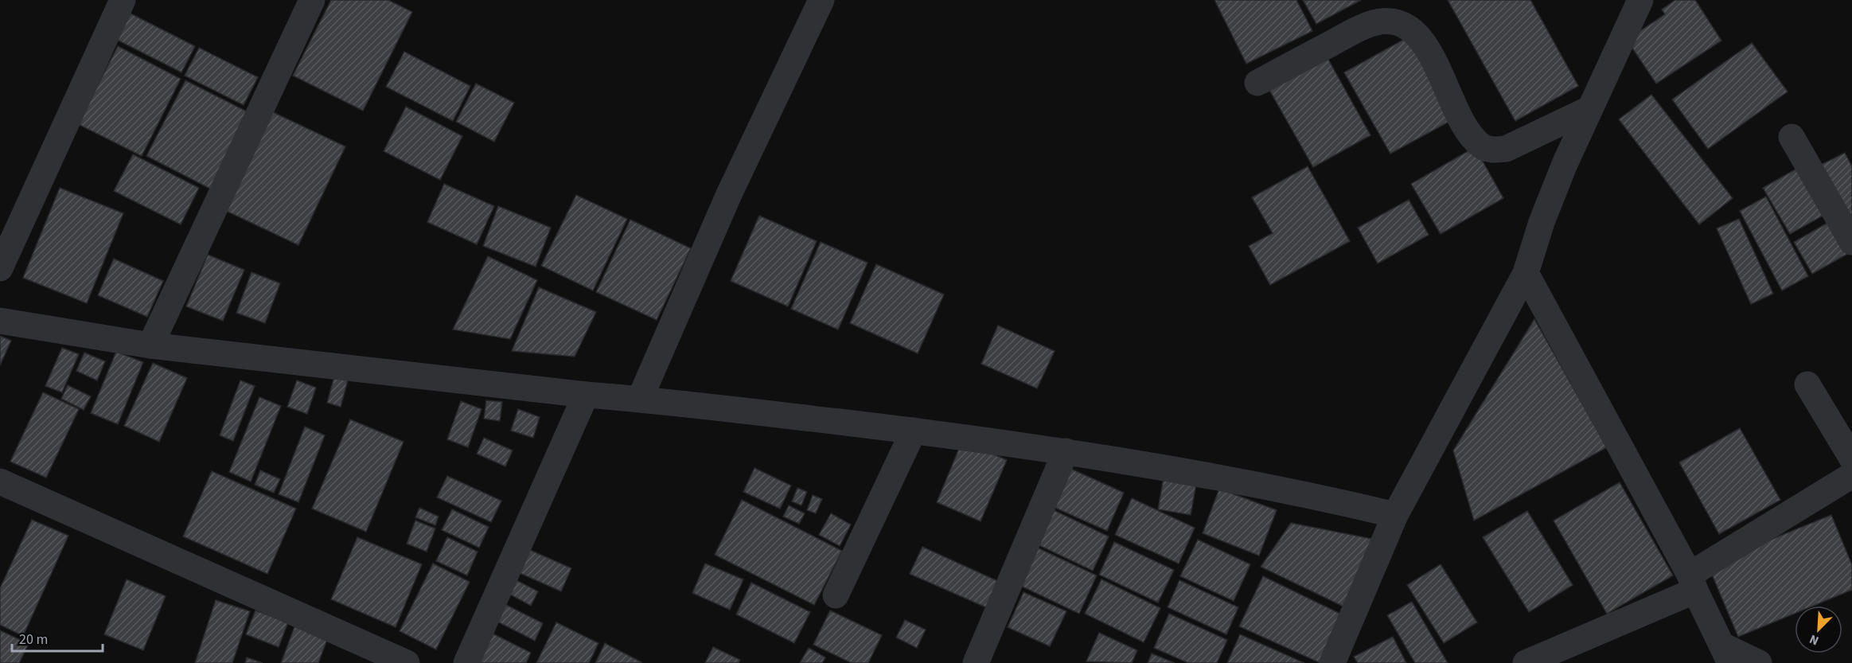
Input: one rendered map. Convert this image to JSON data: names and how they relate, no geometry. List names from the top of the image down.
{
  "scale_bar": "20 m",
  "north": "bottom left"
}
